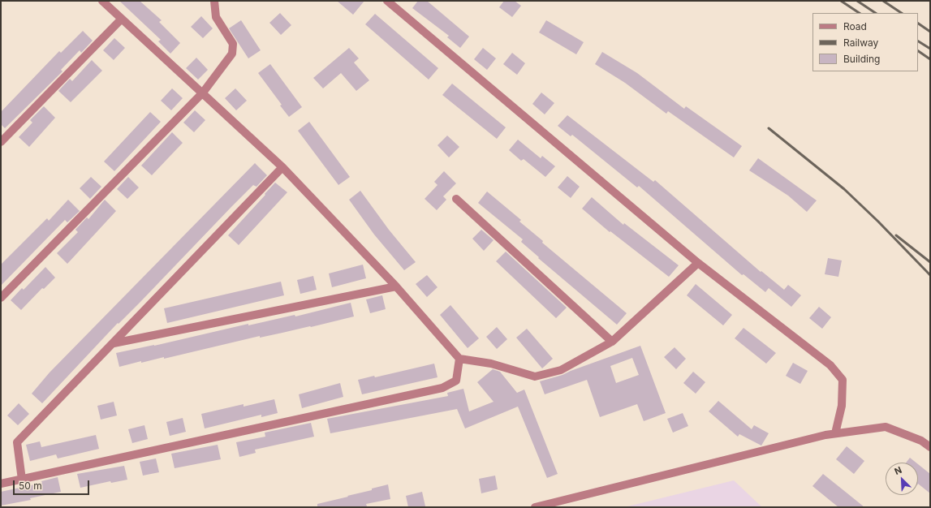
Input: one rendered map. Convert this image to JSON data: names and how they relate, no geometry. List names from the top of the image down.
{
  "legend": ["Road", "Railway", "Building"],
  "scale_bar": "50 m",
  "north": "top left"
}
